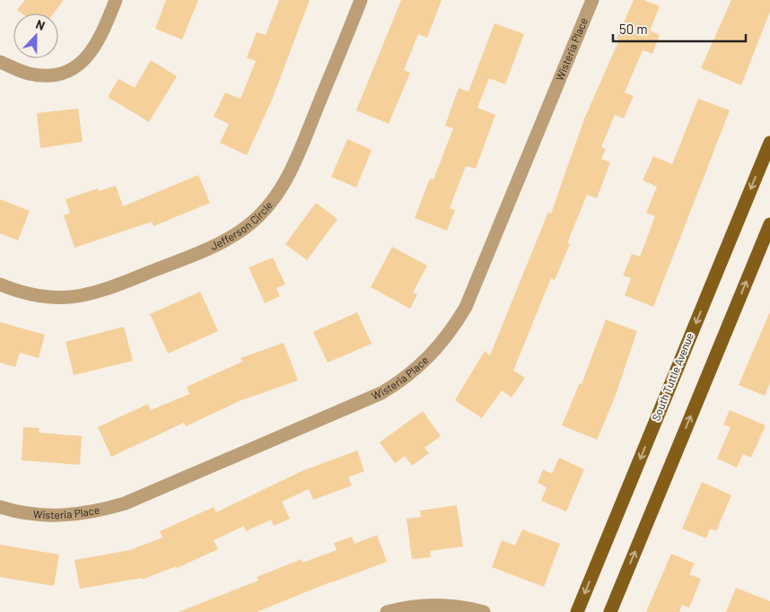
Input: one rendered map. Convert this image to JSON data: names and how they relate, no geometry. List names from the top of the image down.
{
  "streets": {
    "main road": ["South Tuttle Avenue"],
    "street": ["Wisteria Place", "Jefferson Circle"]
  },
  "scale_bar": "50 m",
  "north": "top"
}
